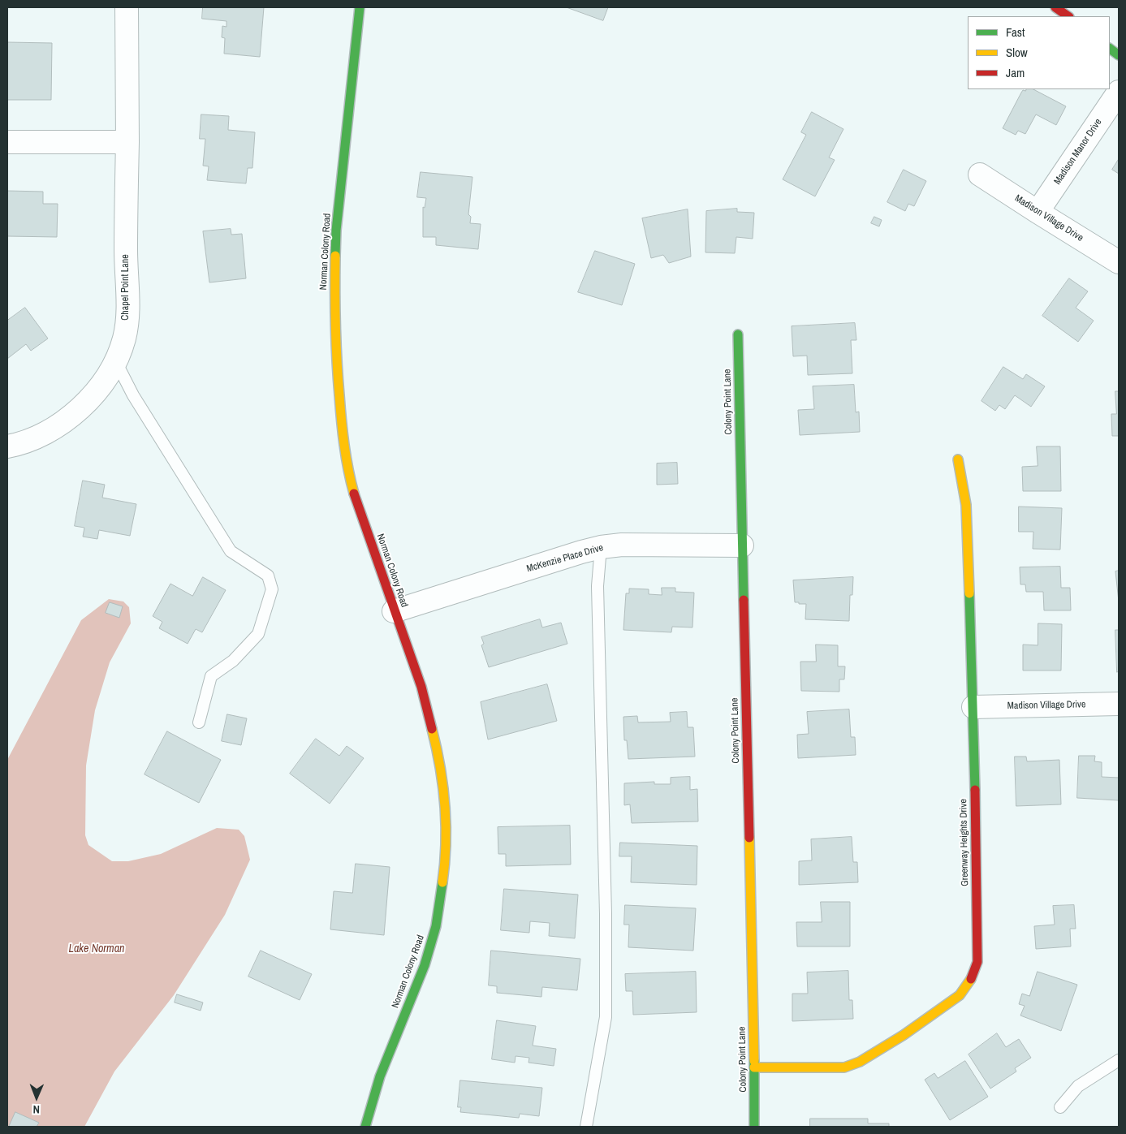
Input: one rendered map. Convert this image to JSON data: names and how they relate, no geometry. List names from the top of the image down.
{
  "streets": {
    "street": [
      "Madison Manor Drive",
      "Madison Village Drive",
      "Norman Colony Road",
      "Chapel Point Lane",
      "Colony Point Lane",
      "McKenzie Place Drive",
      "Greenway Heights Drive"
    ]
  },
  "crossings": [
    ["Madison Manor Drive", "Madison Village Drive"],
    ["Madison Village Drive", "Greenway Heights Drive"],
    ["Norman Colony Road", "McKenzie Place Drive"],
    ["Colony Point Lane", "McKenzie Place Drive"],
    ["Colony Point Lane", "Greenway Heights Drive"]
  ],
  "water": ["Lake Norman"],
  "legend": ["Fast", "Slow", "Jam"],
  "north": "bottom"
}
